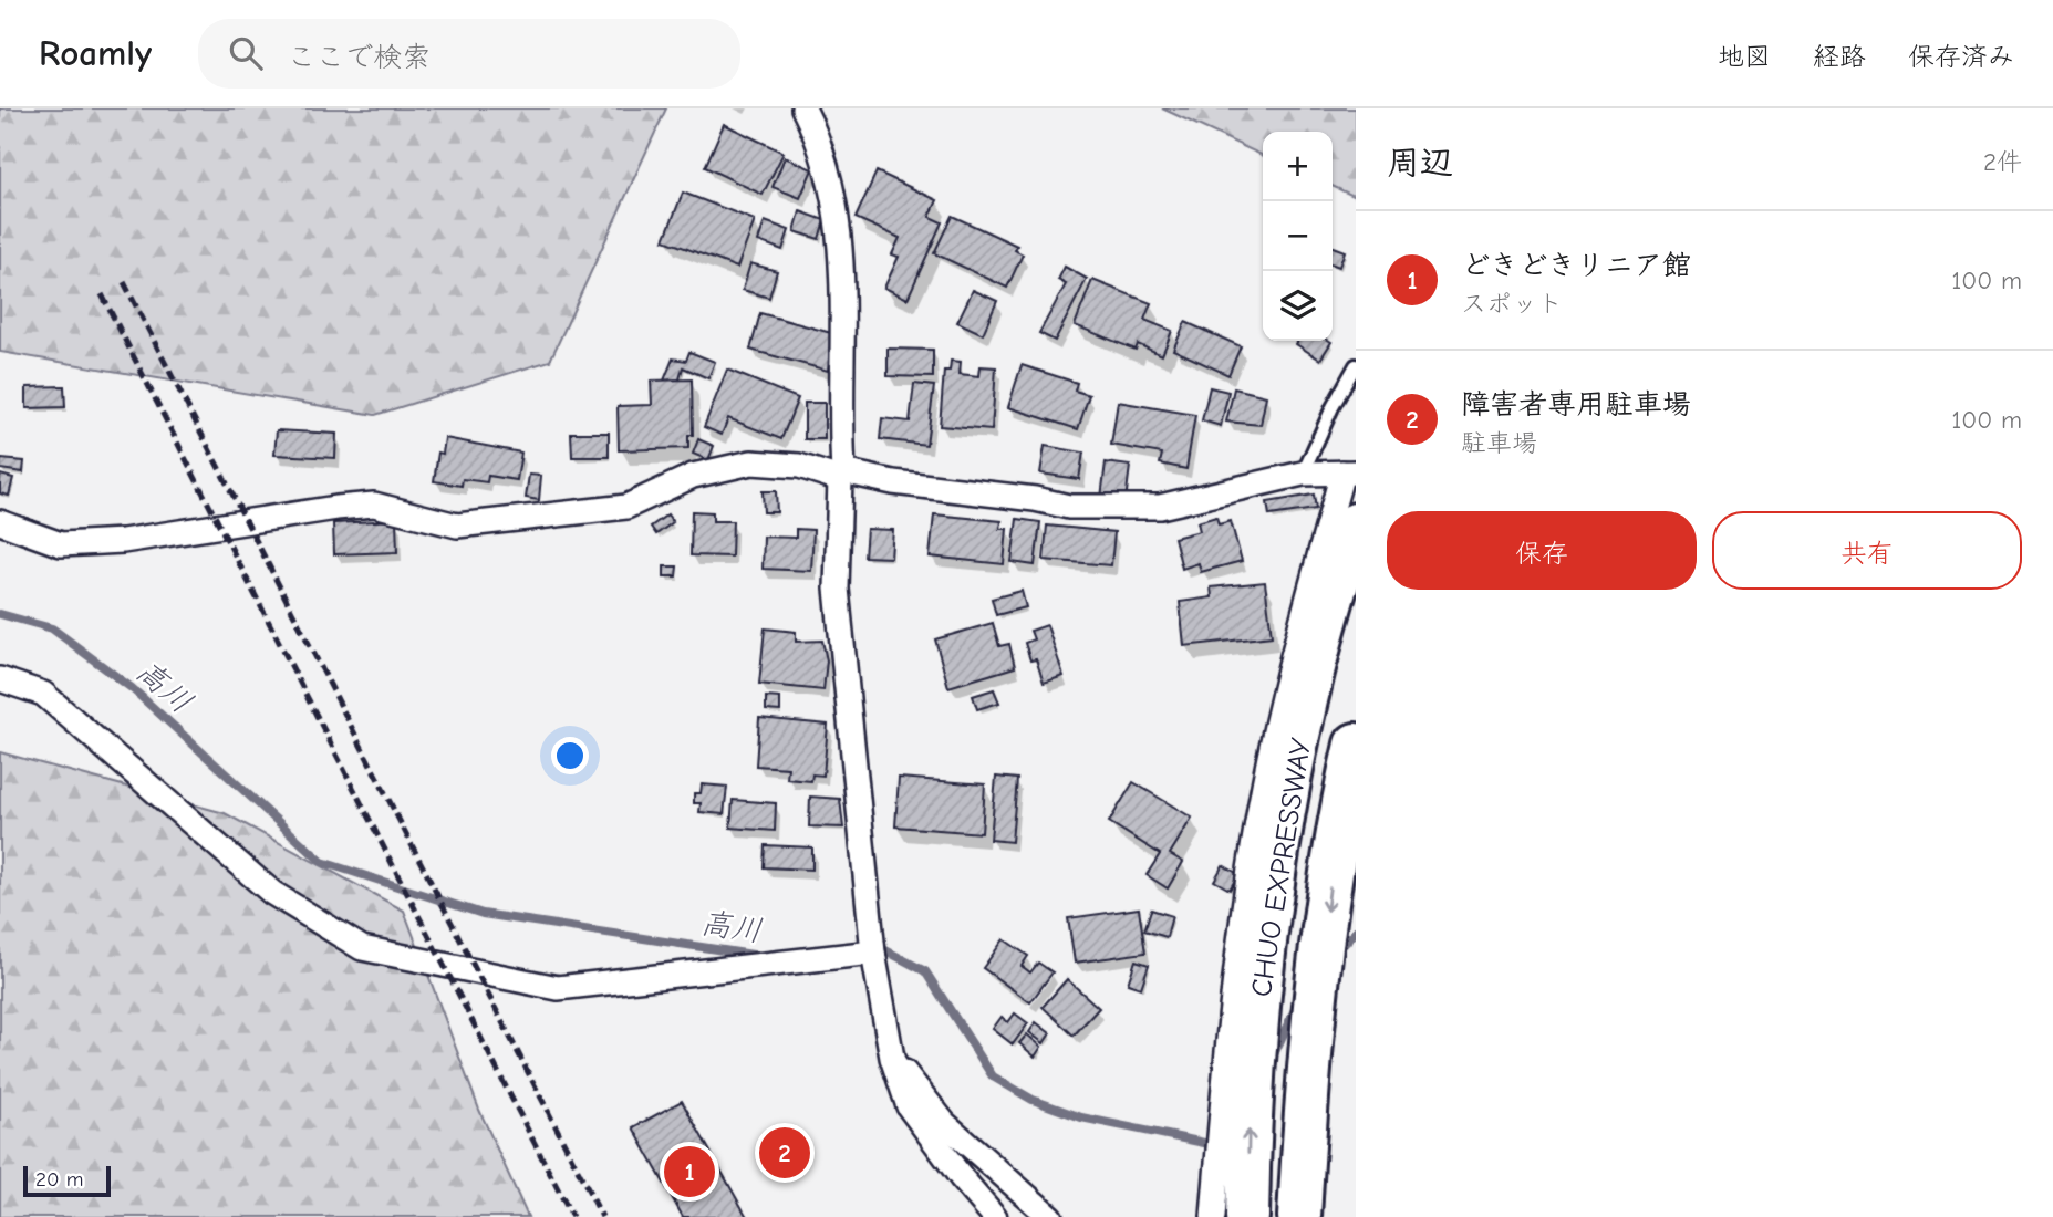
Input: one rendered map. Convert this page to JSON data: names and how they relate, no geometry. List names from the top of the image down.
{
  "streets": {
    "highway": ["CHUO EXPRESSWAY"]
  },
  "water": ["高川"],
  "scale_bar": "20 m",
  "page": {
    "header": "Roamly",
    "search": "ここで検索",
    "nav": ["地図", "経路", "保存済み"],
    "heading": ["周辺", "2件"],
    "map_buttons": ["+", "−"],
    "list": [
      {
        "mark": "1",
        "name": "どきどきリニア館",
        "note": "スポット",
        "value": "100 m"
      },
      {
        "mark": "2",
        "name": "障害者専用駐車場",
        "note": "駐車場",
        "value": "100 m"
      }
    ],
    "buttons": ["保存", "共有"],
    "pins": ["2", "1"],
    "scale": "20 m"
  }
}
